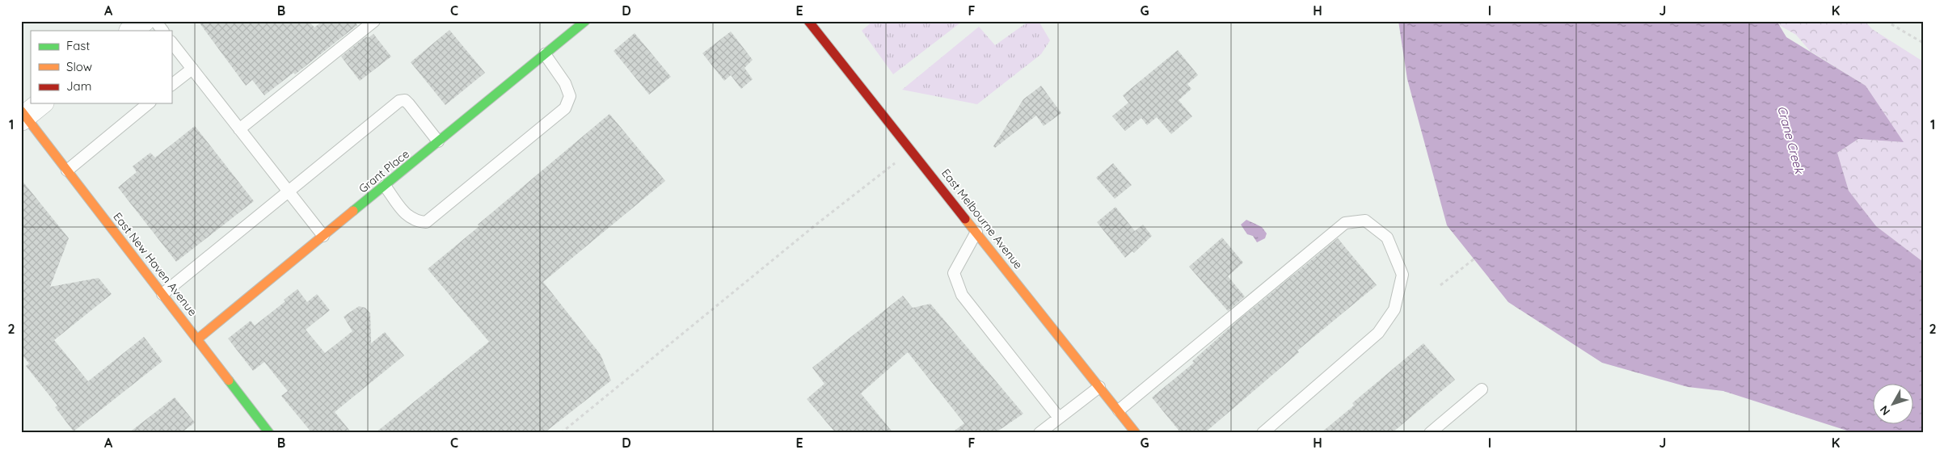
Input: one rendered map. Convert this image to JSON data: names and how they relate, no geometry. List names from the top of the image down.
{
  "streets": {
    "street": ["Grant Place", "East Melbourne Avenue", "East New Haven Avenue"]
  },
  "crossings": [
    ["Grant Place", "East New Haven Avenue"]
  ],
  "water": ["Crane Creek"],
  "legend": ["Fast", "Slow", "Jam"],
  "north": "bottom left",
  "grid": {
    "columns": [
      "A",
      "B",
      "C",
      "D",
      "E",
      "F",
      "G",
      "H",
      "I",
      "J",
      "K"
    ],
    "rows": ["1", "2"]
  }
}
